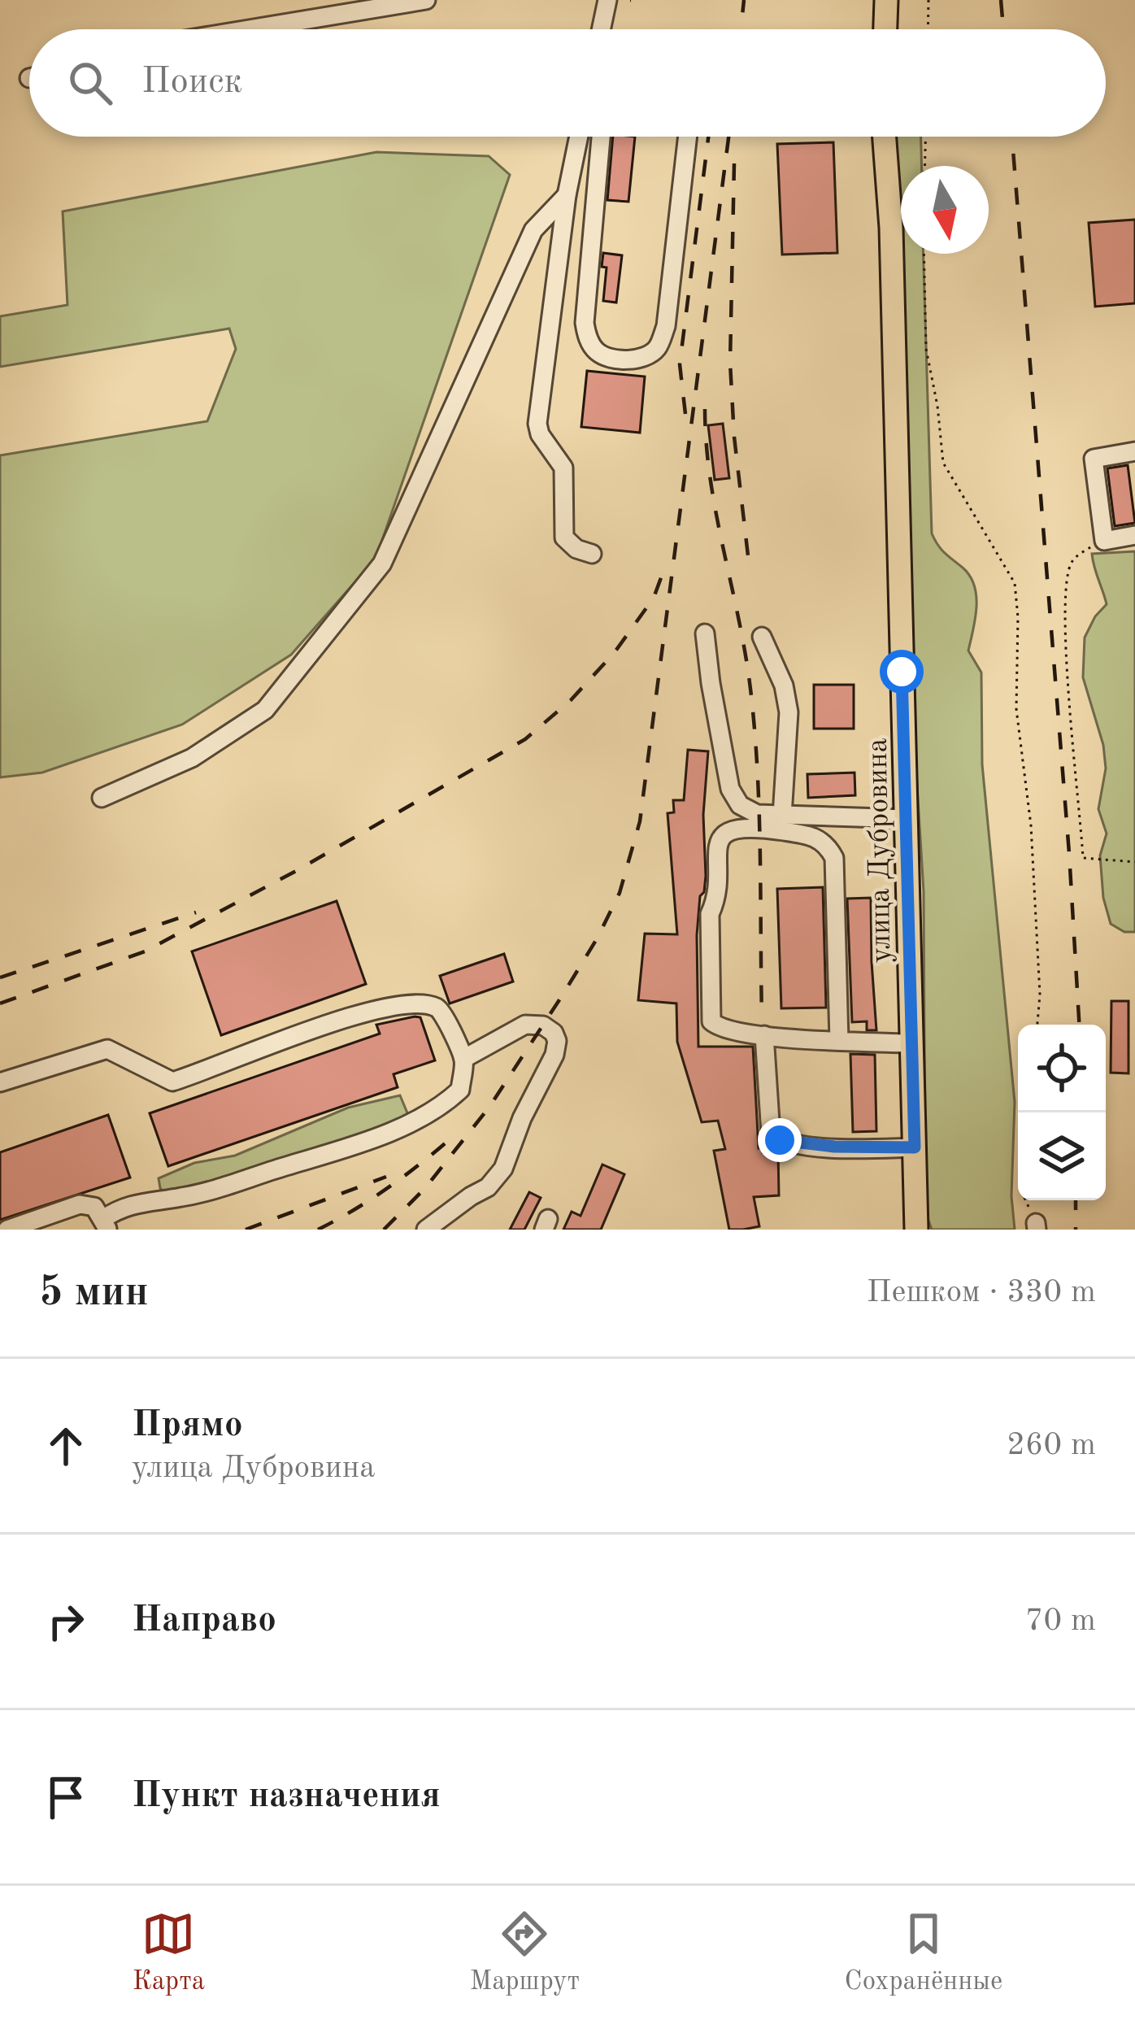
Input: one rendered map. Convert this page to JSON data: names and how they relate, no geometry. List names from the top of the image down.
{
  "streets": {
    "main road": ["улица Дубровина"]
  },
  "north": "bottom",
  "page": {
    "search": "Поиск",
    "heading": ["5 мин", "Пешком · 330 m"],
    "list": [
      ["Прямо", "улица Дубровина", "260 m"],
      ["Направо", "70 m"],
      "Пункт назначения"
    ],
    "nav": ["Карта", "Маршрут", "Сохранённые"]
  }
}
